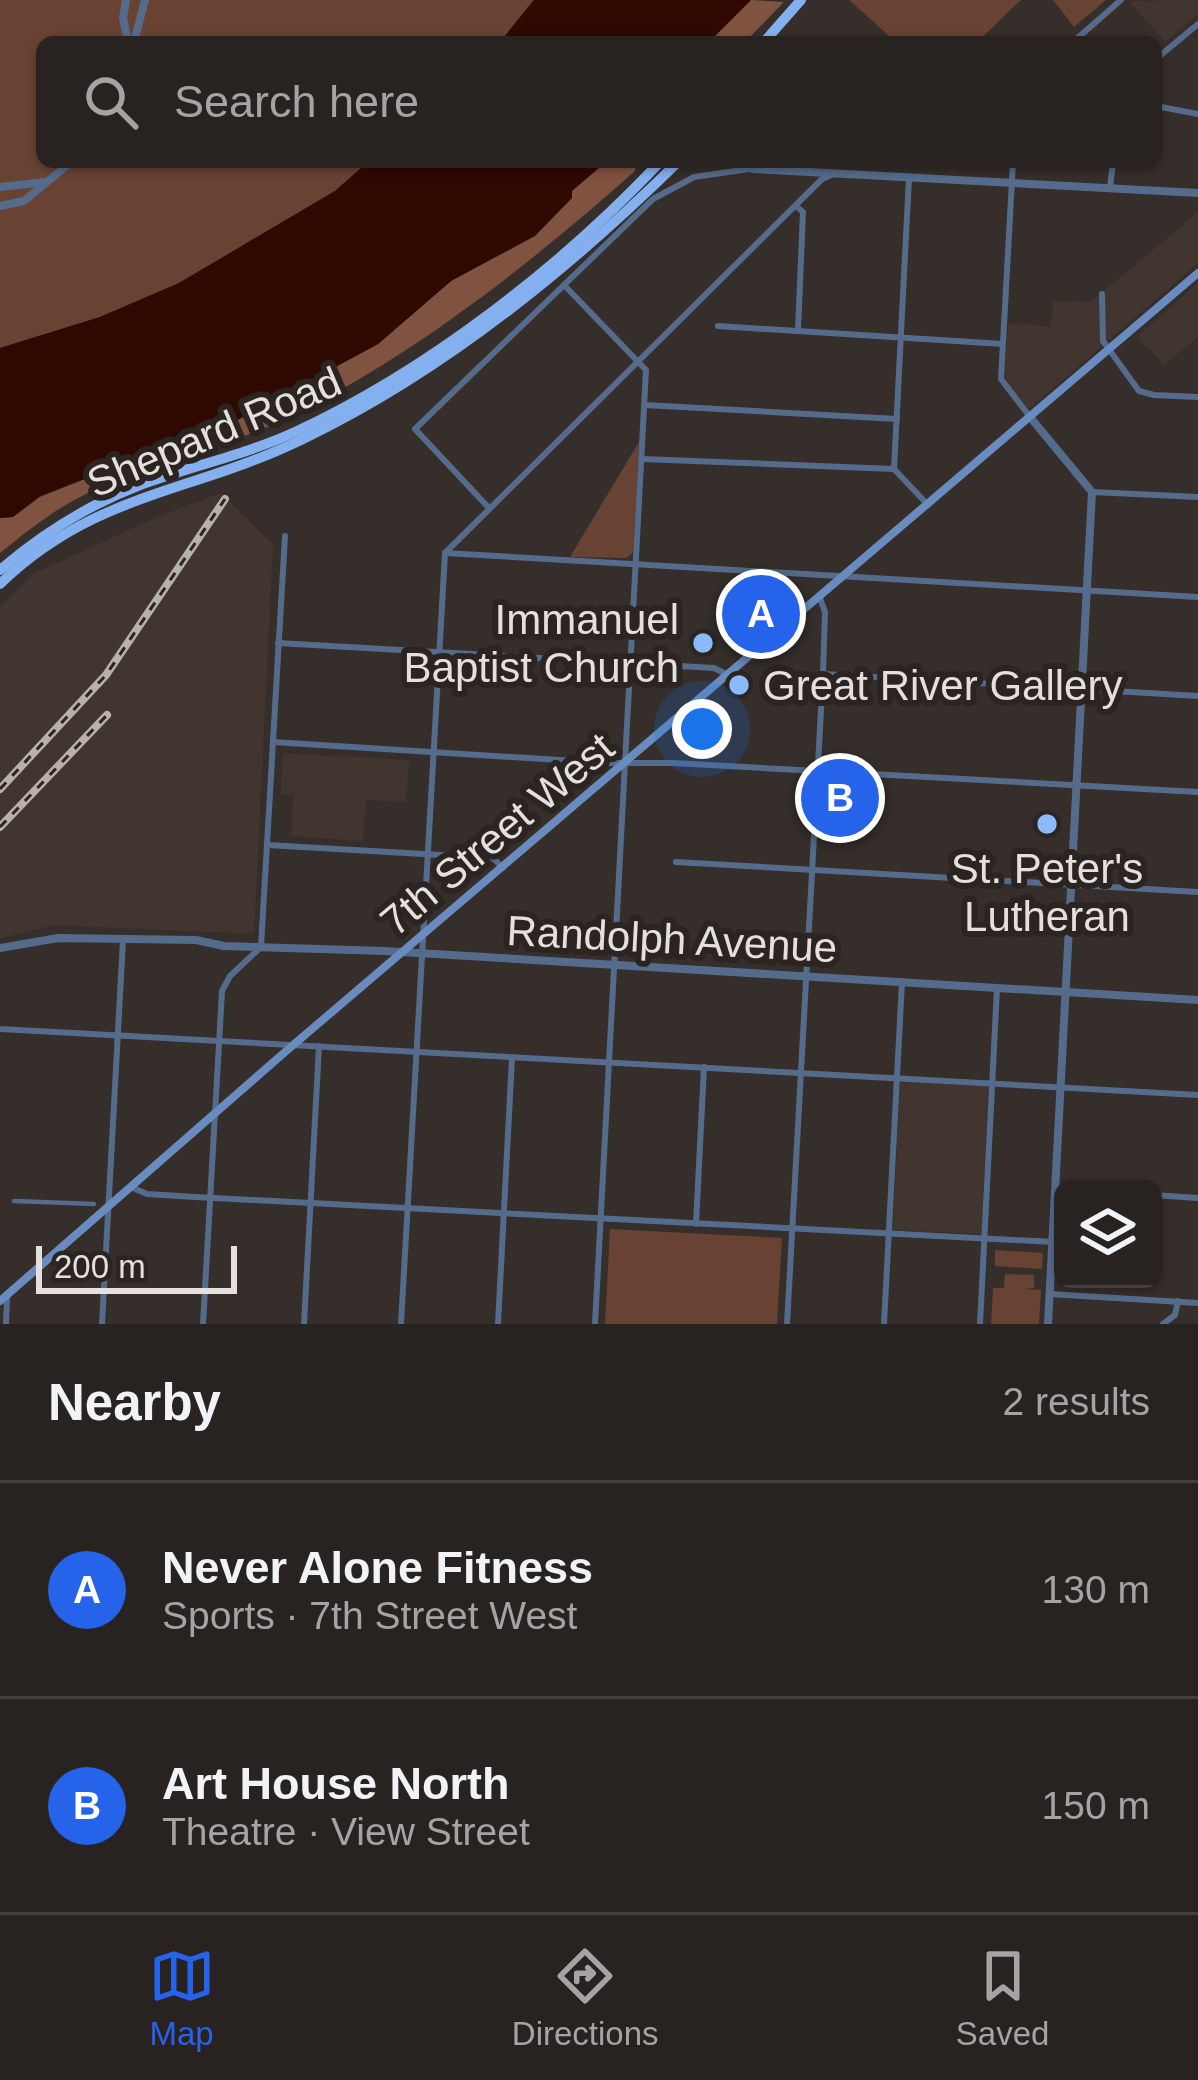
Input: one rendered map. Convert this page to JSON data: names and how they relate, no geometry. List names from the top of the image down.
{
  "streets": {
    "highway": ["Shepard Road"],
    "main road": ["7th Street West"],
    "street": ["Randolph Avenue"]
  },
  "crossings": [
    ["7th Street West", "Randolph Avenue"]
  ],
  "places": ["Immanuel Baptist Church", "Great River Gallery", "St. Peter's Lutheran"],
  "scale_bar": "200 m",
  "page": {
    "search": "Search here",
    "pins": ["A", "B"],
    "scale": "200 m",
    "heading": ["Nearby", "2 results"],
    "list": [
      {
        "mark": "A",
        "name": "Never Alone Fitness",
        "note": "Sports · 7th Street West",
        "value": "130 m"
      },
      {
        "mark": "B",
        "name": "Art House North",
        "note": "Theatre · View Street",
        "value": "150 m"
      }
    ],
    "nav": ["Map", "Directions", "Saved"]
  }
}
